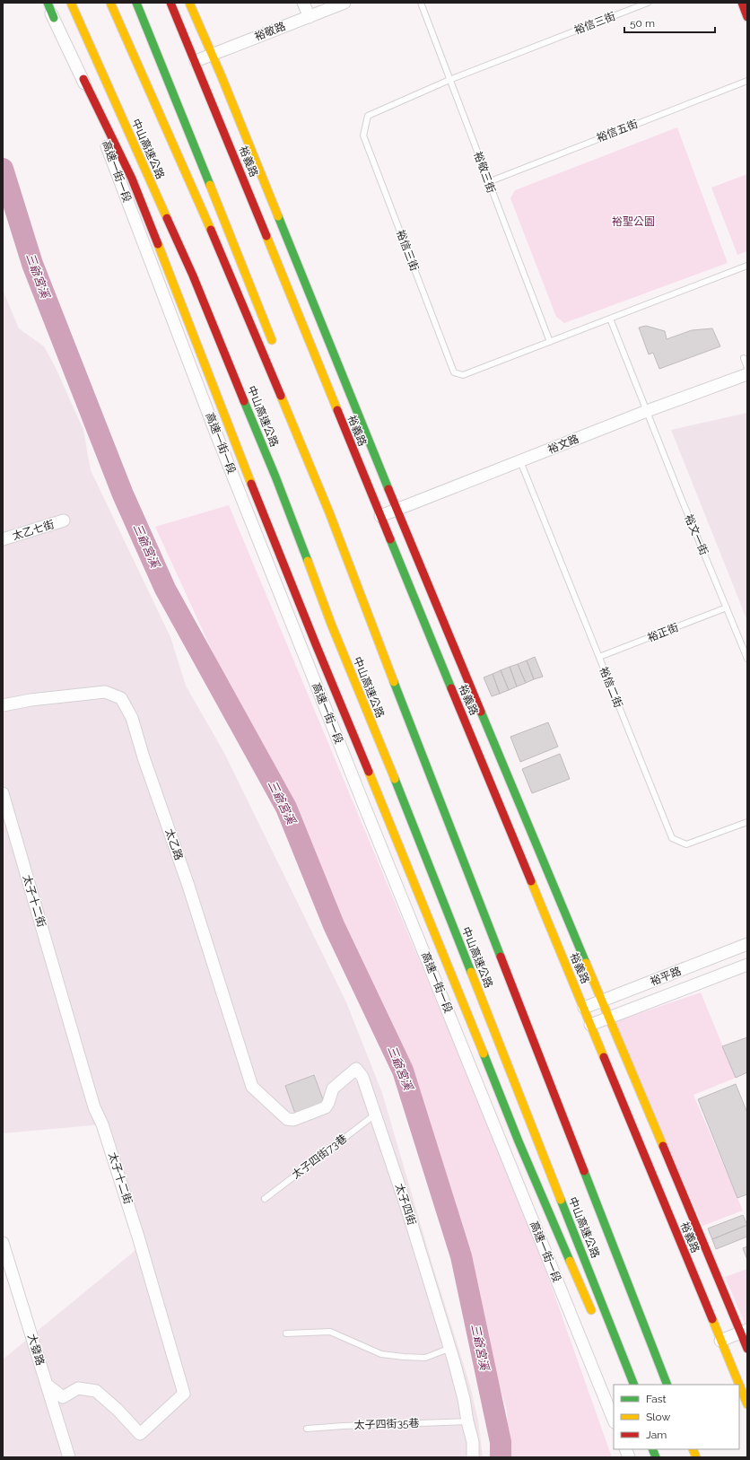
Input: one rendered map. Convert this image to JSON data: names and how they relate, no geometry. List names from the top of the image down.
{
  "streets": {
    "main road": ["中山高速公路", "裕義路"],
    "street": [
      "裕敬路",
      "高速一街一段",
      "裕文路",
      "太乙七街",
      "太乙路",
      "太子十二街",
      "裕平路",
      "太子四街",
      "大發路"
    ],
    "lane": [
      "裕信三街",
      "裕信五街",
      "裕敬三街",
      "裕文一街",
      "裕正街",
      "裕信二街",
      "太子四街73巷",
      "太子四街35巷"
    ]
  },
  "crossings": [
    ["裕信三街", "裕敬三街"],
    ["裕信三街", "裕文一街"],
    ["裕敬路", "裕義路"],
    ["裕信五街", "裕敬三街"],
    ["裕義路", "裕文路"],
    ["裕義路", "裕平路"],
    ["裕文路", "裕文一街"],
    ["裕文路", "裕信二街"],
    ["裕文一街", "裕正街"],
    ["裕正街", "裕信二街"],
    ["太乙路", "太子四街"],
    ["太子十二街", "大發路"],
    ["太子四街73巷", "太子四街"],
    ["太子四街", "太子四街35巷"]
  ],
  "water": ["三爺宮溪"],
  "parks": ["裕聖公園"],
  "legend": ["Fast", "Slow", "Jam"],
  "scale_bar": "50 m"
}
